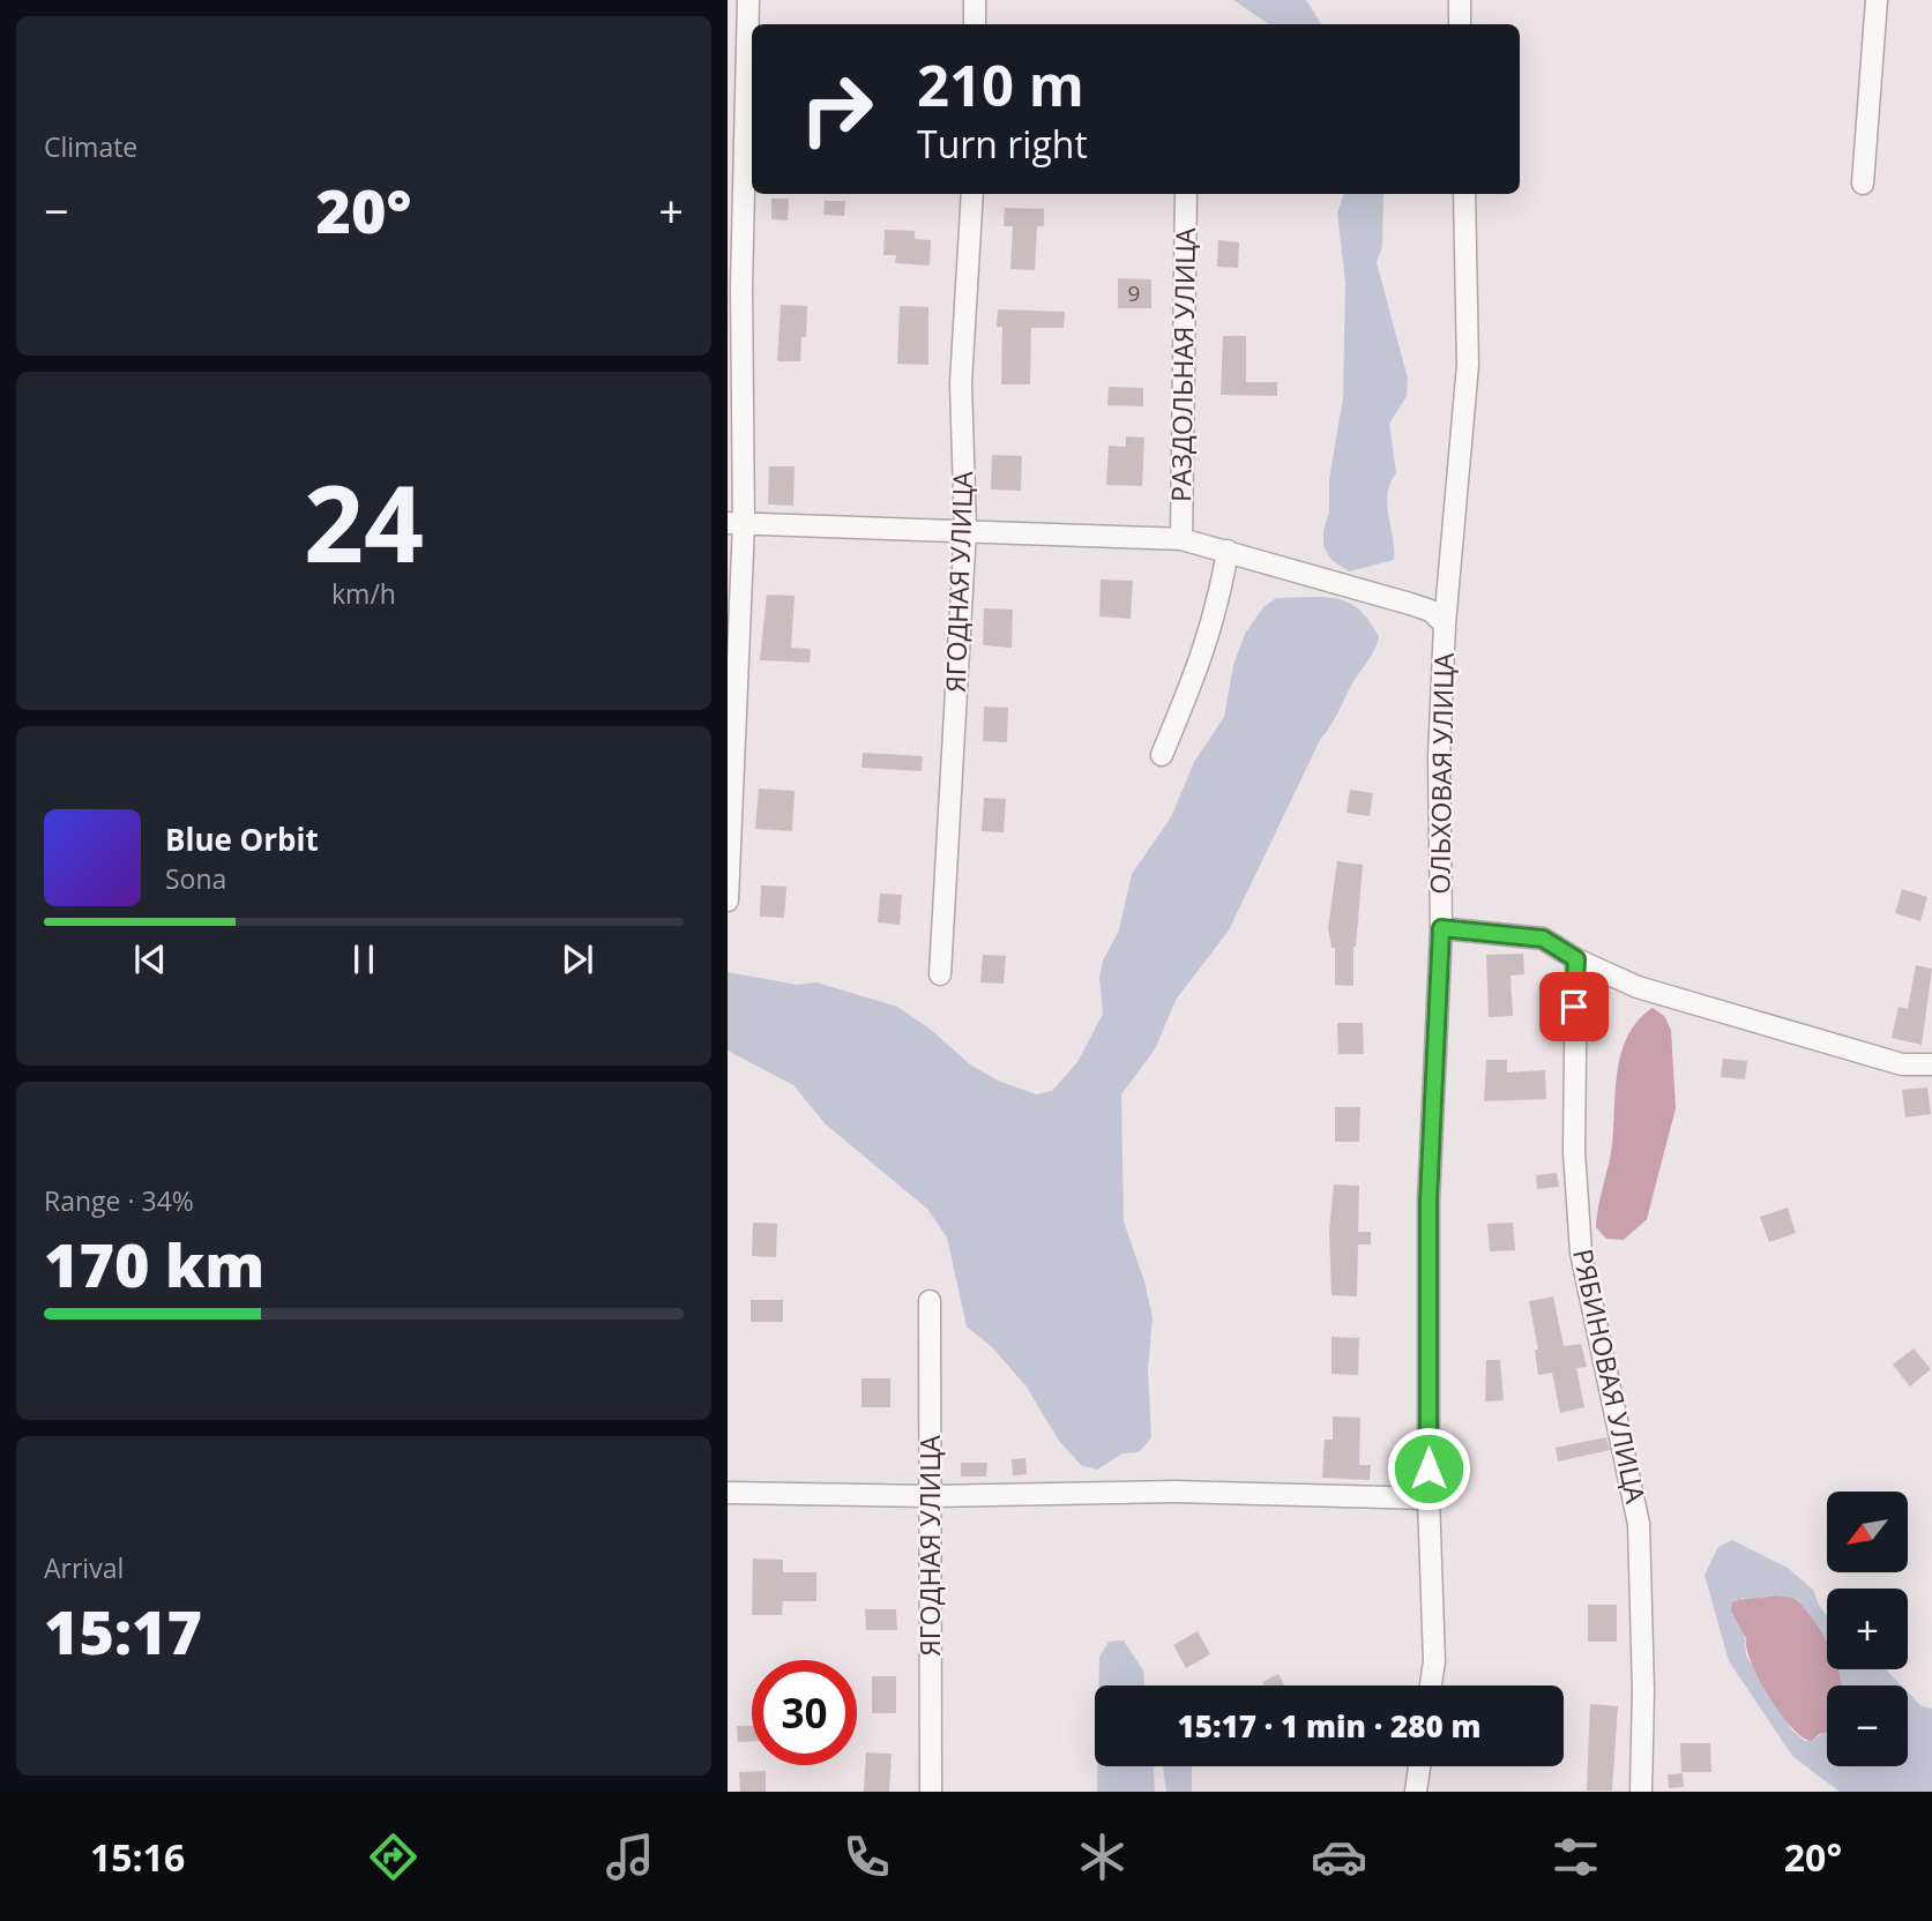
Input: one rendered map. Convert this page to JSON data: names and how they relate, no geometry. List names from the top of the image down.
{
  "streets": {
    "street": [
      "РАЗДОЛЬНАЯ УЛИЦА",
      "ЯГОДНАЯ УЛИЦА",
      "ОЛЬХОВАЯ УЛИЦА",
      "РЯБИНОВАЯ УЛИЦА"
    ]
  },
  "crossings": [
    ["РАЗДОЛЬНАЯ УЛИЦА", "ОЛЬХОВАЯ УЛИЦА"],
    ["ЯГОДНАЯ УЛИЦА", "ОЛЬХОВАЯ УЛИЦА"]
  ],
  "house_numbers": ["9"],
  "north": "bottom left",
  "page": {
    "tile": [
      "Climate",
      ["24", "km/h"],
      ["Range · 34%", "170 km"],
      ["Arrival", "15:17"]
    ],
    "turn": ["210 m", "Turn right"],
    "heat": ["−", "20°", "+"],
    "song": ["Blue Orbit", "Sona"],
    "map_buttons": ["+", "−"],
    "limit": "30",
    "trip": "15:17 · 1 min · 280 m",
    "tabs": ["15:16", "20°"]
  }
}
